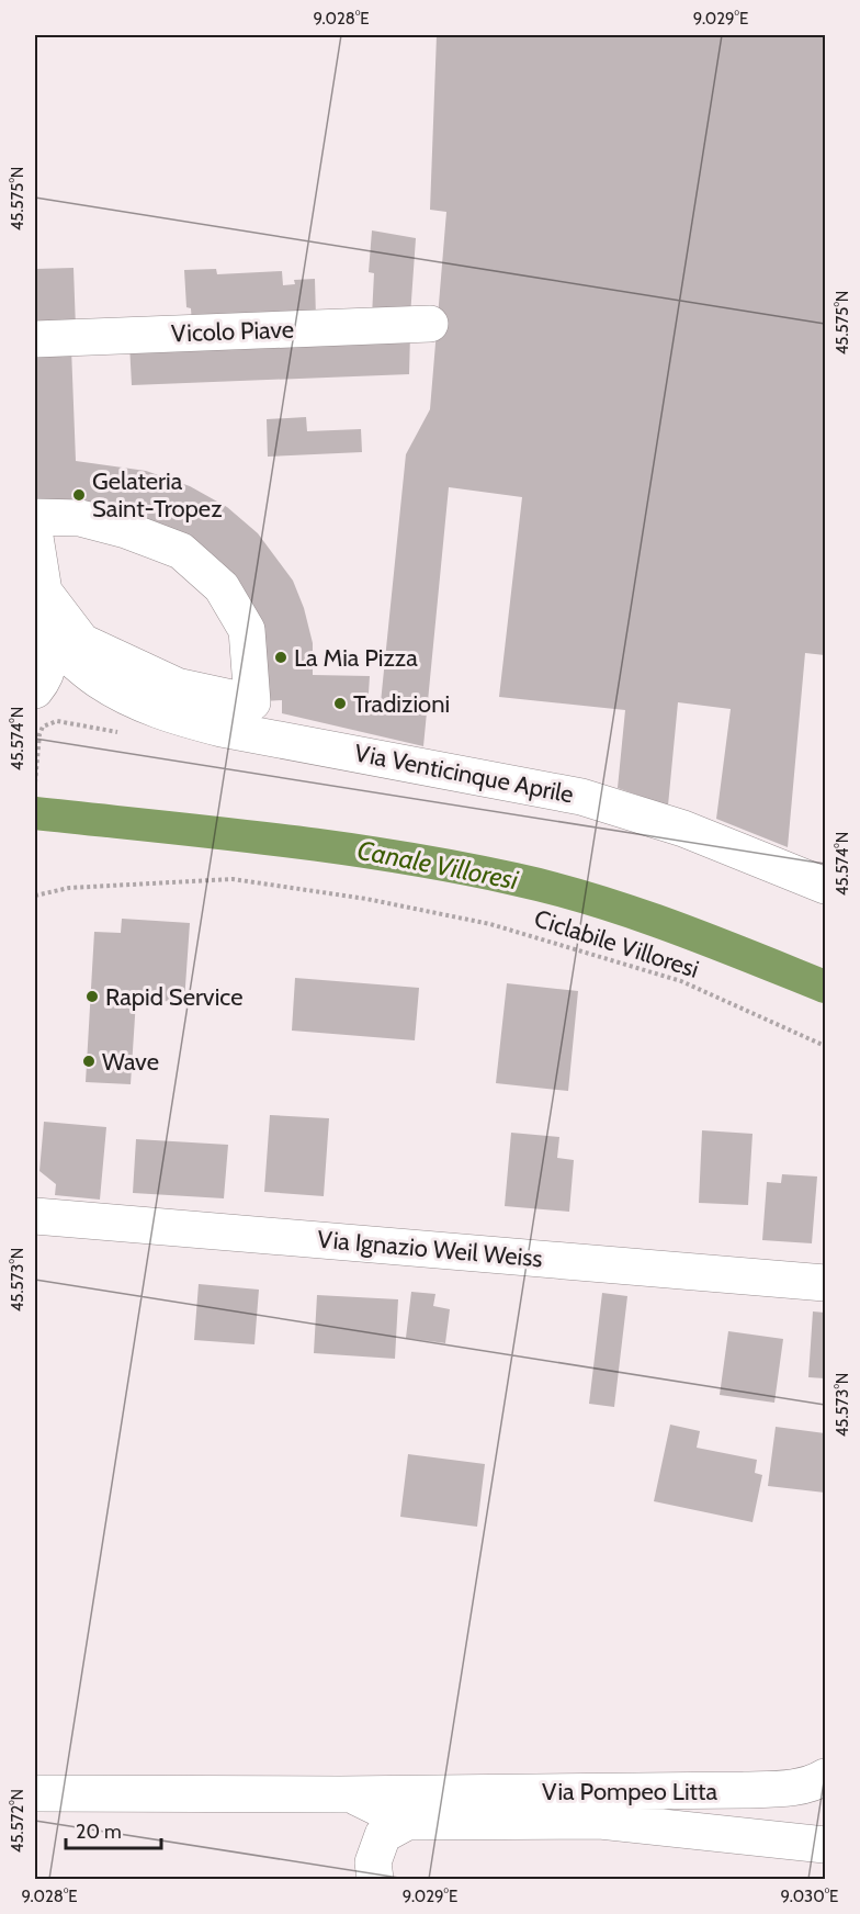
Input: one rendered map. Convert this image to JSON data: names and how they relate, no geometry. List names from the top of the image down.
{
  "streets": {
    "street": [
      "Vicolo Piave",
      "Via Venticinque Aprile",
      "Via Ignazio Weil Weiss",
      "Via Pompeo Litta"
    ],
    "path": ["Ciclabile Villoresi"]
  },
  "water": ["Canale Villoresi"],
  "places": [
    "Gelateria Saint-Tropez",
    "La Mia Pizza",
    "Tradizioni",
    "Rapid Service",
    "Wave"
  ],
  "scale_bar": "20 m",
  "coordinates": [
    "9.028°E",
    "9.029°E",
    "45.575°N",
    "45.574°N",
    "45.573°N",
    "45.572°N",
    "9.030°E"
  ]
}
